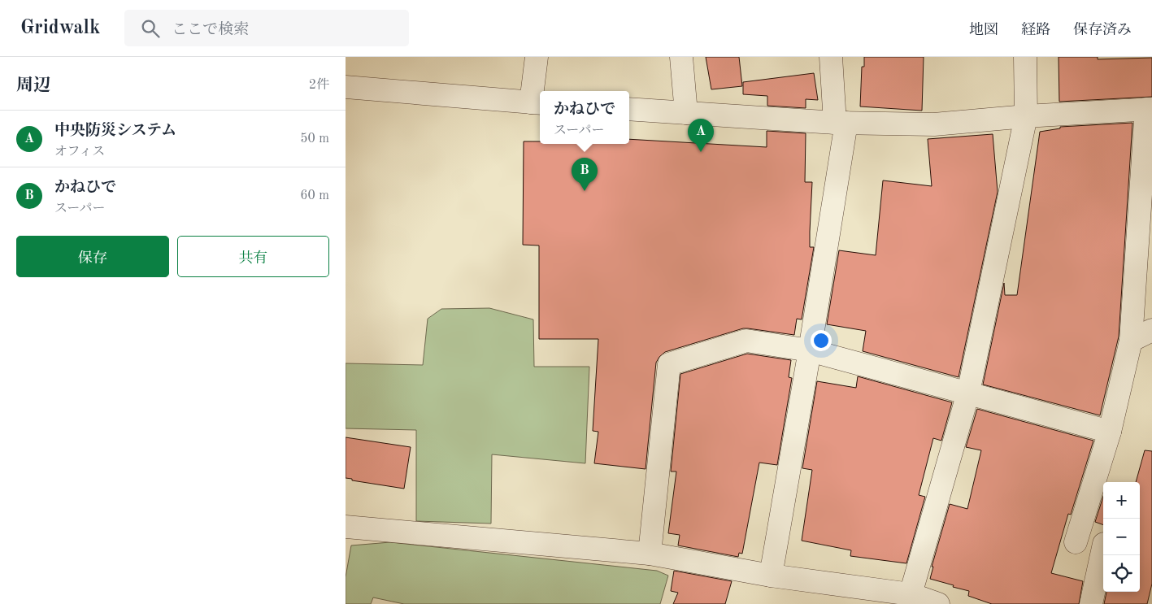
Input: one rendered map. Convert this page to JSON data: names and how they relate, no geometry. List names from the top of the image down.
{
  "page": {
    "header": "Gridwalk",
    "search": "ここで検索",
    "nav": ["地図", "経路", "保存済み"],
    "heading": ["周辺", "2件"],
    "popup": ["かねひで", "スーパー"],
    "list": [
      {
        "mark": "A",
        "name": "中央防災システム",
        "note": "オフィス",
        "value": "50 m"
      },
      {
        "mark": "B",
        "name": "かねひで",
        "note": "スーパー",
        "value": "60 m"
      }
    ],
    "pins": ["A", "B"],
    "buttons": ["保存", "共有"],
    "map_buttons": ["+", "−"]
  }
}
